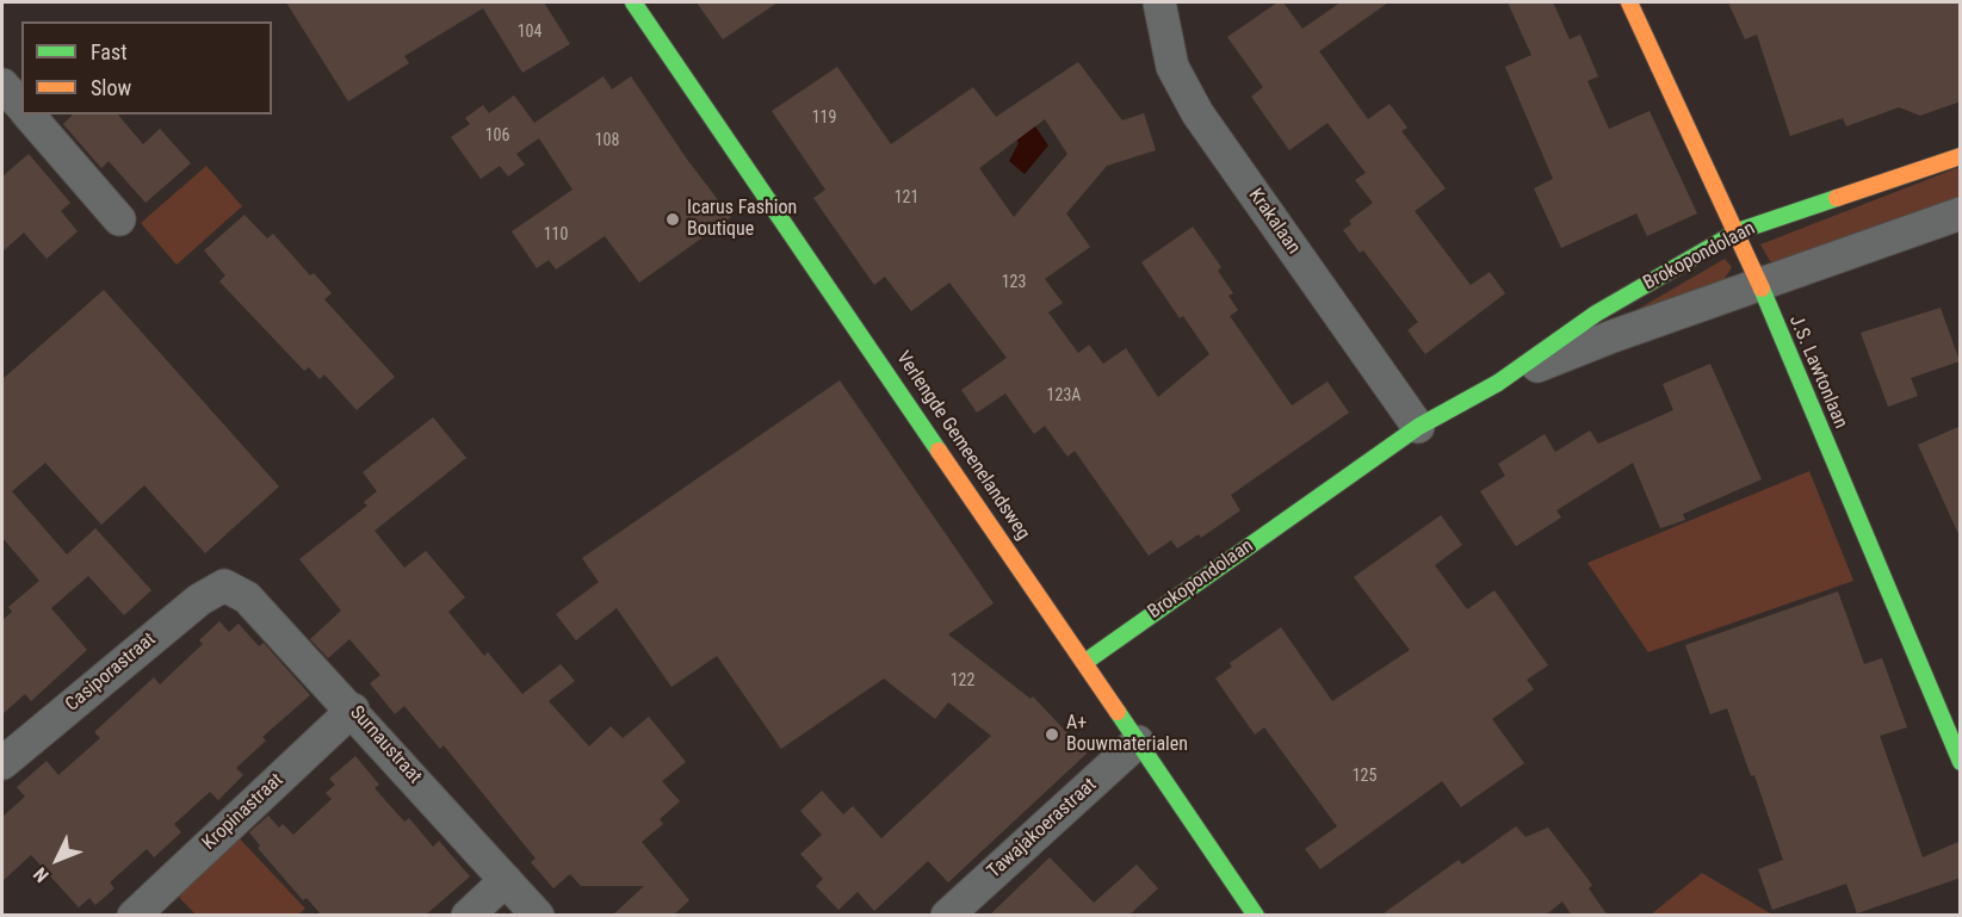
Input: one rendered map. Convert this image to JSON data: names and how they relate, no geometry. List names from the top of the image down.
{
  "streets": {
    "street": [
      "Krakalaan",
      "Brokopondolaan",
      "J.S. Lawtonlaan",
      "Verlengde Gemeenelandsweg",
      "Casiporastraat",
      "Surnaustraat",
      "Kropinastraat",
      "Tawajakoerastraat"
    ]
  },
  "crossings": [
    ["Krakalaan", "Brokopondolaan"],
    ["Brokopondolaan", "J.S. Lawtonlaan"],
    ["Brokopondolaan", "Verlengde Gemeenelandsweg"],
    ["Verlengde Gemeenelandsweg", "Tawajakoerastraat"],
    ["Casiporastraat", "Surnaustraat"],
    ["Surnaustraat", "Kropinastraat"]
  ],
  "places": ["Icarus Fashion Boutique", "A+ Bouwmaterialen"],
  "house_numbers": [
    "104",
    "119",
    "106",
    "108",
    "121",
    "110",
    "123",
    "123A",
    "122",
    "125"
  ],
  "legend": ["Fast", "Slow"],
  "north": "bottom left"
}
